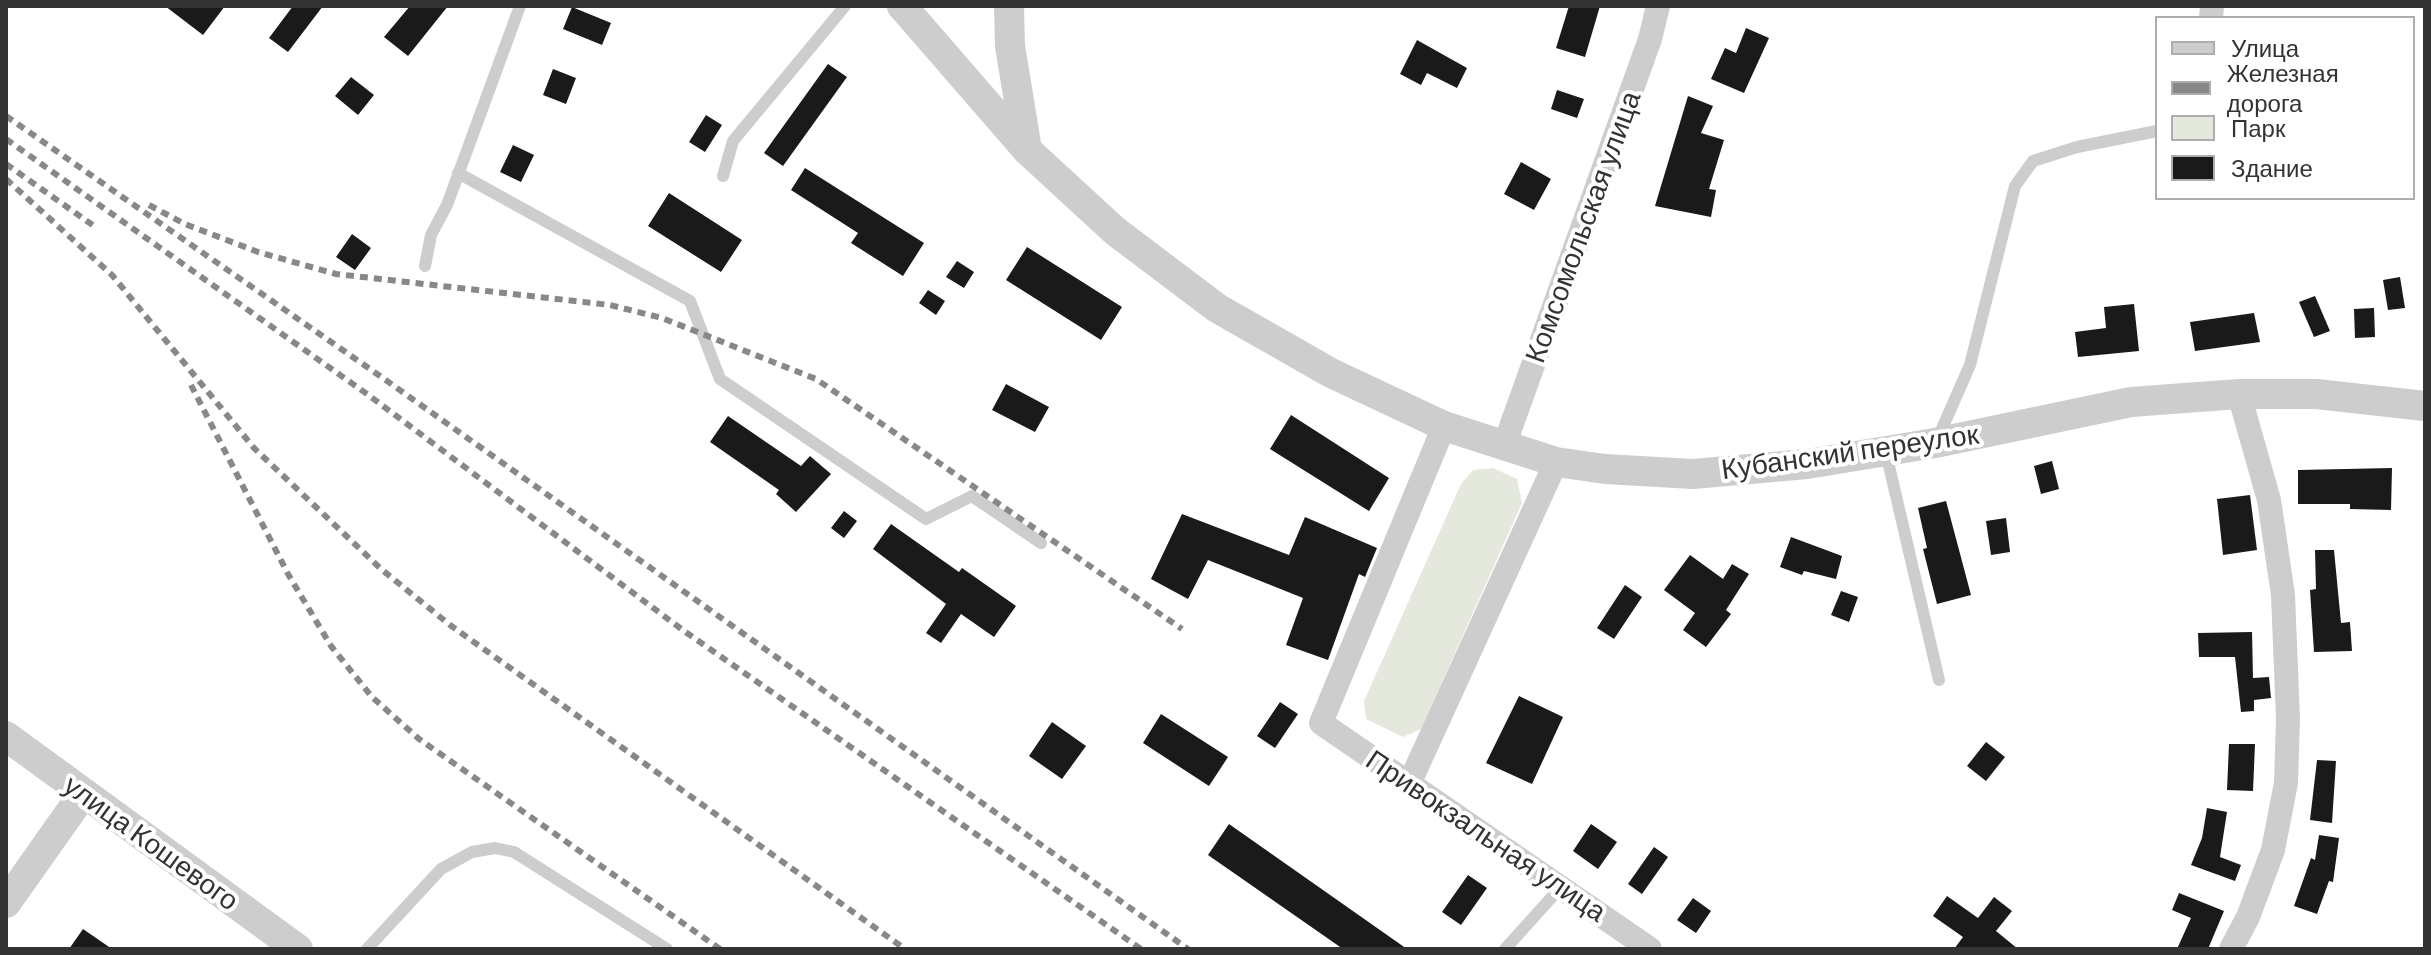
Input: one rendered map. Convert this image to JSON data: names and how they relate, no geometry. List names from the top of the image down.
{
  "streets": {
    "street": [
      "Комсомольская улица",
      "Кубанский переулок",
      "Привокзальная улица",
      "улица Кошевого"
    ]
  },
  "crossings": [
    ["Комсомольская улица", "Кубанский переулок"],
    ["Кубанский переулок", "Привокзальная улица"]
  ],
  "legend": [
    "Улица",
    "Железная дорога",
    "Парк",
    "Здание"
  ]
}
